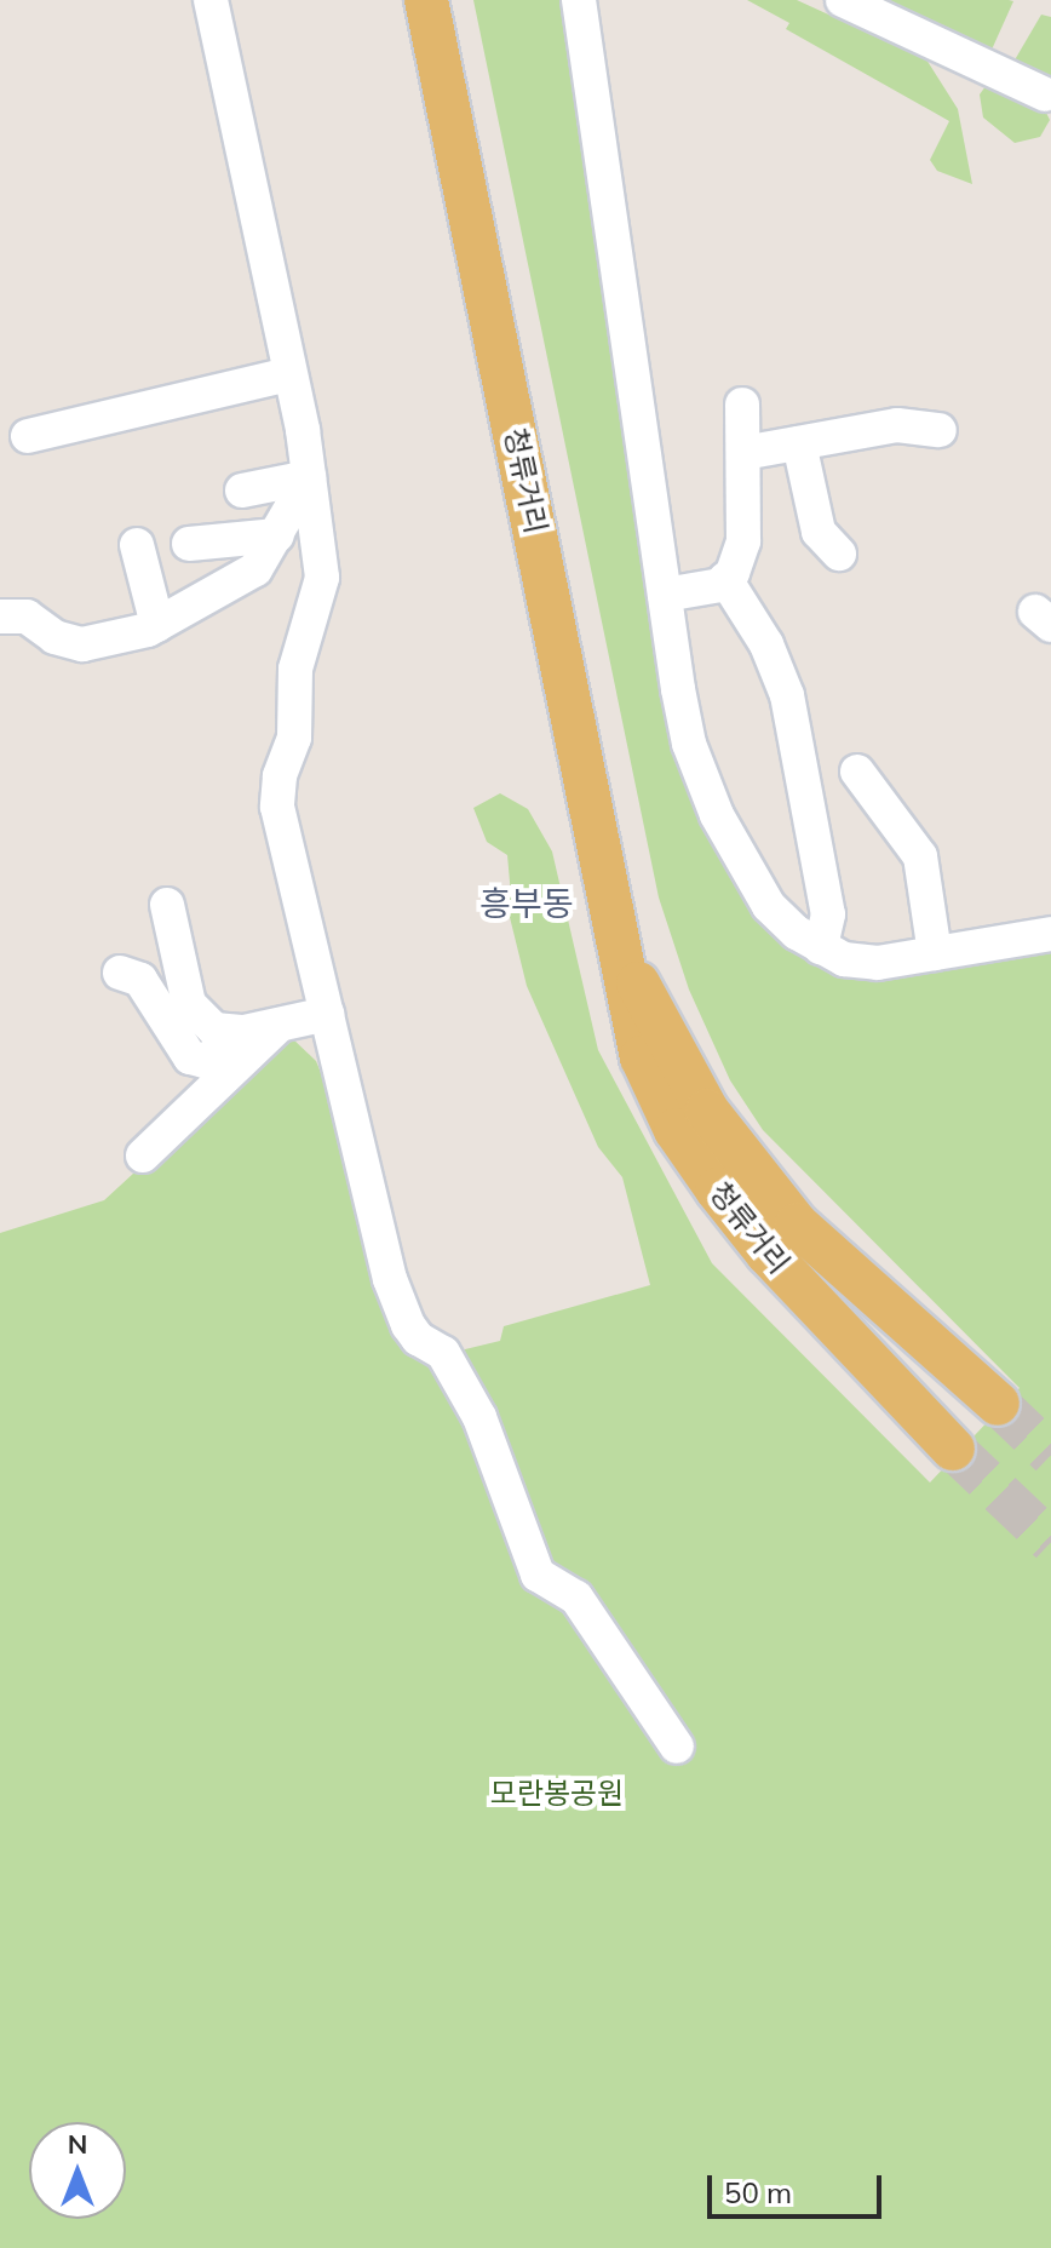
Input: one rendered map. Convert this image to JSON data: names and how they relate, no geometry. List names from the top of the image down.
{
  "streets": {
    "main road": ["청류거리"]
  },
  "districts": ["흥부동"],
  "parks": ["모란봉공원"],
  "scale_bar": "50 m",
  "north": "top"
}
